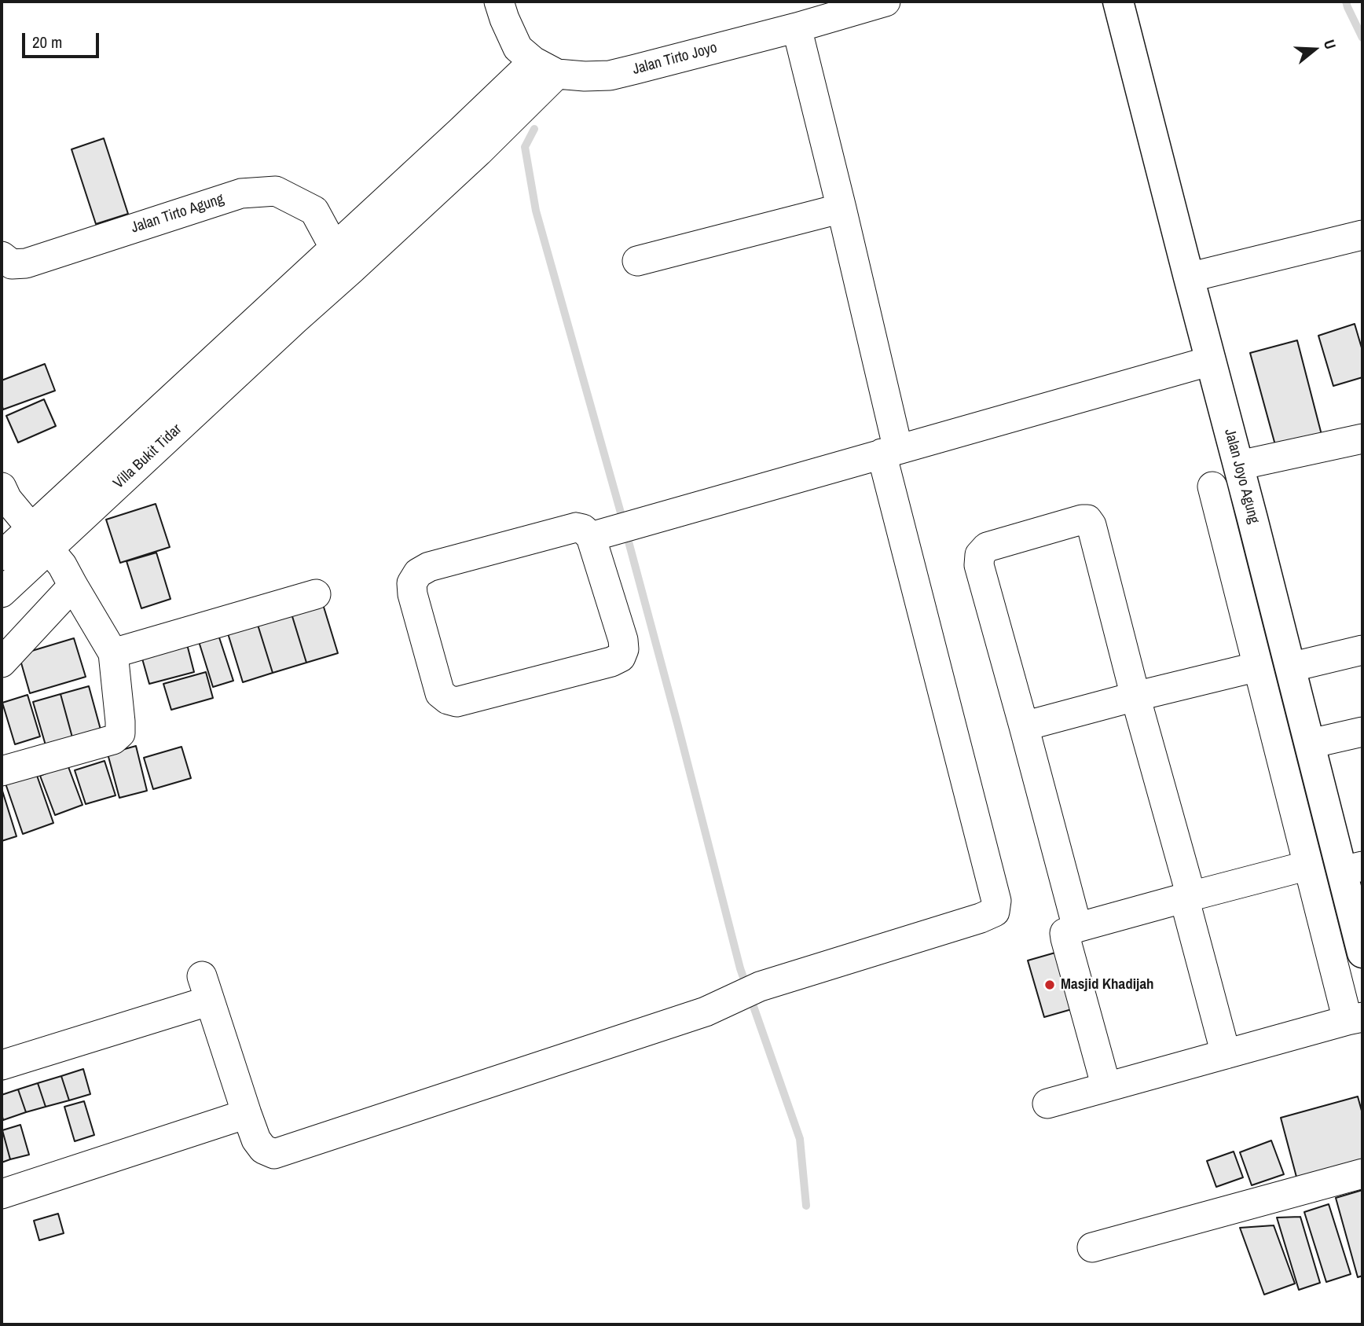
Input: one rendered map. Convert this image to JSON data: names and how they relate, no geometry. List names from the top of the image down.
{
  "streets": {
    "main road": ["Jalan Joyo Agung"],
    "street": ["Jalan Tirto Joyo", "Jalan Tirto Agung", "Villa Bukit Tidar"]
  },
  "crossings": [
    ["Jalan Tirto Joyo", "Villa Bukit Tidar"],
    ["Jalan Tirto Agung", "Villa Bukit Tidar"]
  ],
  "places": ["Masjid Khadijah"],
  "scale_bar": "20 m",
  "north": "right"
}
